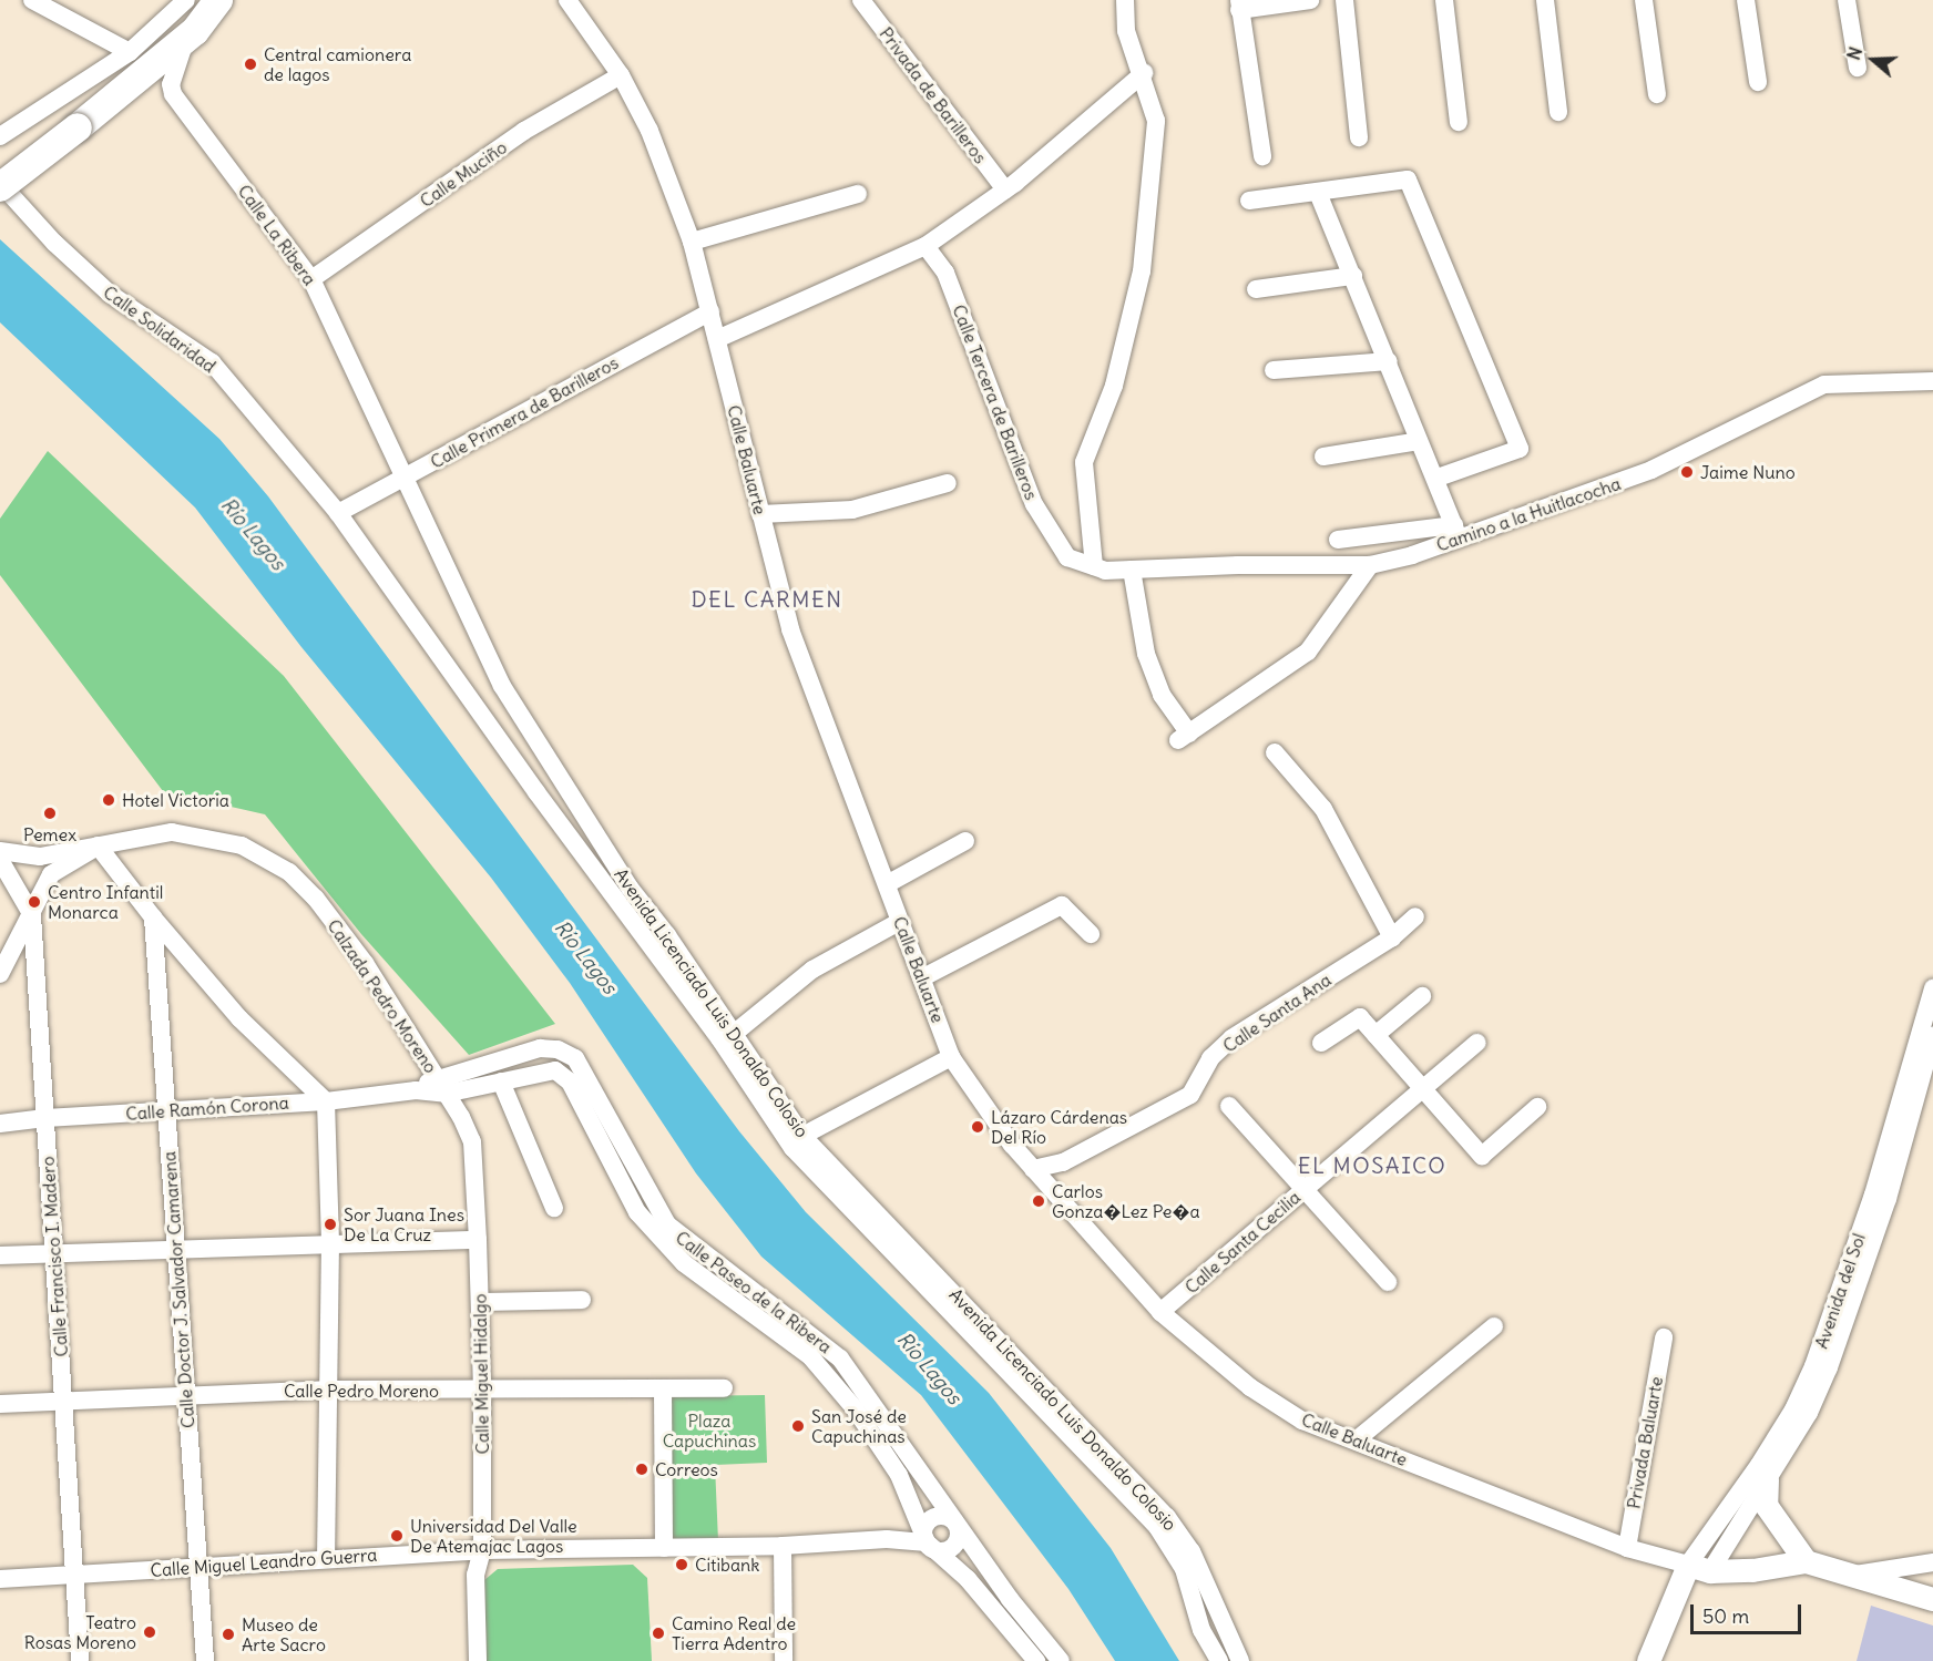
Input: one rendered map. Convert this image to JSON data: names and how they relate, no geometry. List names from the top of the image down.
{
  "streets": {
    "street": [
      "Privada de Barilleros",
      "Calle Muciño",
      "Calle La Ribera",
      "Calle Solidaridad",
      "Calle Tercera de Barilleros",
      "Calle Primera de Barilleros",
      "Calle Baluarte",
      "Camino a la Huitlacocha",
      "Calzada Pedro Moreno",
      "Avenida Licenciado Luis Donaldo Colosio",
      "Calle Santa Ana",
      "Calle Ramón Corona",
      "Calle Santa Cecilia",
      "Calle Francisco I. Madero",
      "Calle Doctor J. Salvador Camarena",
      "Avenida del Sol",
      "Calle Paseo de la Ribera",
      "Calle Miguel Hidalgo",
      "Calle Pedro Moreno",
      "Privada Baluarte",
      "Calle Miguel Leandro Guerra"
    ]
  },
  "crossings": [
    ["Calle Muciño", "Calle La Ribera"],
    ["Calle Muciño", "Calle Baluarte"],
    ["Calle La Ribera", "Calle Primera de Barilleros"],
    ["Calle La Ribera", "Avenida Licenciado Luis Donaldo Colosio"],
    ["Calle Solidaridad", "Calle Primera de Barilleros"],
    ["Calle Solidaridad", "Avenida Licenciado Luis Donaldo Colosio"],
    ["Calle Tercera de Barilleros", "Camino a la Huitlacocha"],
    ["Calle Primera de Barilleros", "Calle Baluarte"],
    ["Calle Primera de Barilleros", "Avenida Licenciado Luis Donaldo Colosio"],
    ["Calle Baluarte", "Calle Santa Ana"],
    ["Calle Baluarte", "Calle Santa Cecilia"],
    ["Calle Baluarte", "Avenida del Sol"],
    ["Calle Baluarte", "Privada Baluarte"],
    ["Calzada Pedro Moreno", "Calle Ramón Corona"],
    ["Calzada Pedro Moreno", "Calle Paseo de la Ribera"],
    ["Calzada Pedro Moreno", "Calle Miguel Hidalgo"],
    ["Calle Ramón Corona", "Calle Francisco I. Madero"],
    ["Calle Ramón Corona", "Calle Doctor J. Salvador Camarena"],
    ["Calle Ramón Corona", "Calle Paseo de la Ribera"],
    ["Calle Ramón Corona", "Calle Miguel Hidalgo"],
    ["Calle Francisco I. Madero", "Calle Pedro Moreno"],
    ["Calle Francisco I. Madero", "Calle Miguel Leandro Guerra"],
    ["Calle Doctor J. Salvador Camarena", "Calle Pedro Moreno"],
    ["Calle Doctor J. Salvador Camarena", "Calle Miguel Leandro Guerra"],
    ["Calle Paseo de la Ribera", "Calle Miguel Hidalgo"],
    ["Calle Paseo de la Ribera", "Calle Miguel Leandro Guerra"],
    ["Calle Miguel Hidalgo", "Calle Pedro Moreno"],
    ["Calle Miguel Hidalgo", "Calle Miguel Leandro Guerra"]
  ],
  "districts": ["DEL CARMEN", "EL MOSAICO"],
  "water": ["Río Lagos"],
  "parks": ["Plaza Capuchinas"],
  "places": [
    "Central camionera de lagos",
    "Jaime Nuno",
    "Hotel Victoria",
    "Pemex",
    "Centro Infantil Monarca",
    "Lázaro Cárdenas Del Río",
    "Carlos Gonza�Lez Pe�a",
    "Sor Juana Ines De La Cruz",
    "San José de Capuchinas",
    "Correos",
    "Universidad Del Valle De Atemajac Lagos",
    "Citibank",
    "Teatro Rosas Moreno",
    "Camino Real de Tierra Adentro",
    "Museo de Arte Sacro"
  ],
  "scale_bar": "50 m",
  "north": "left"
}
